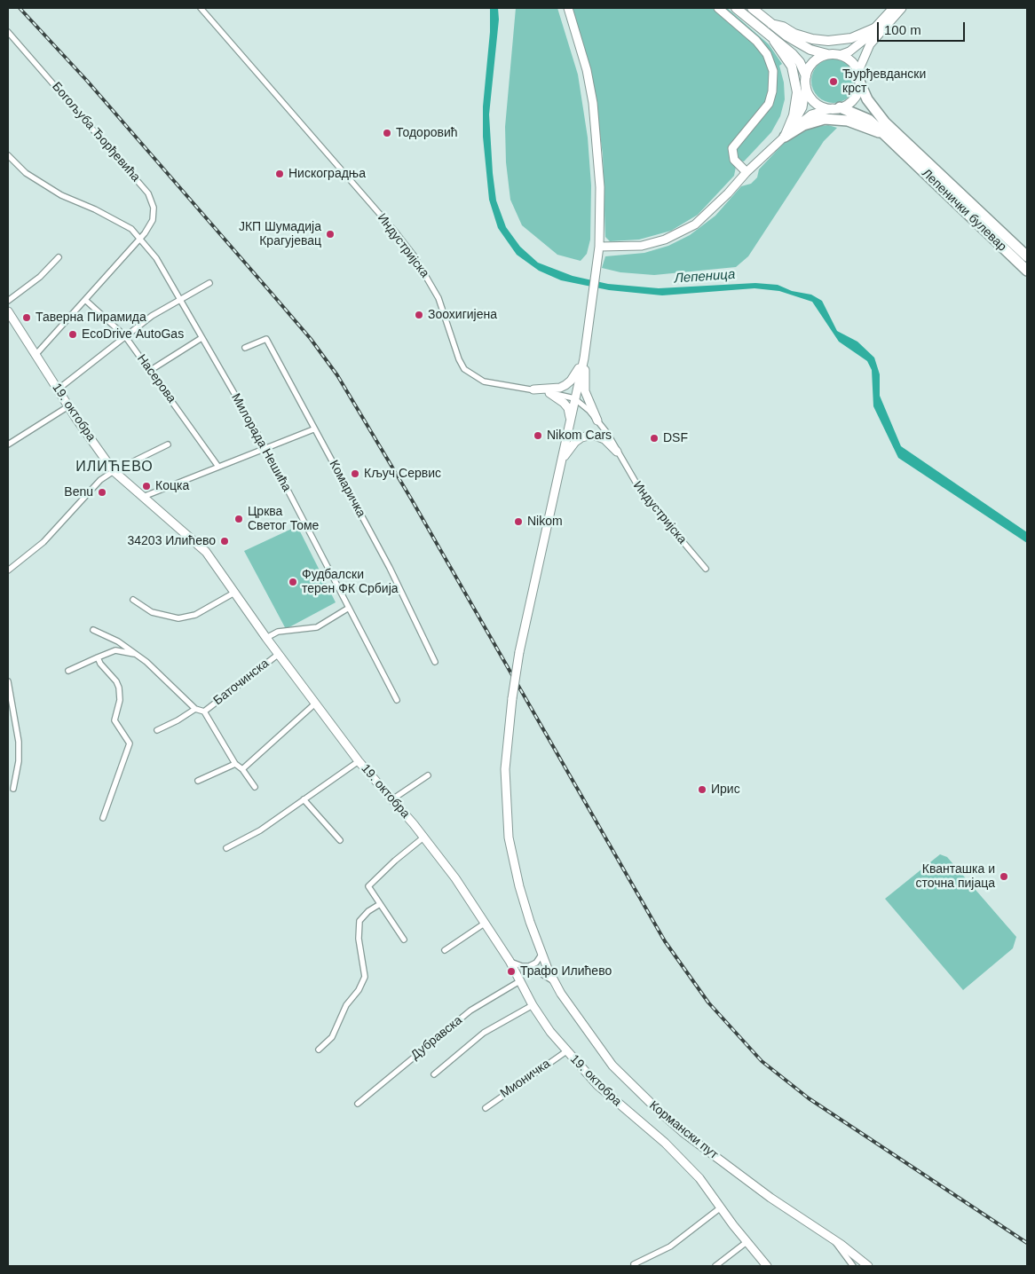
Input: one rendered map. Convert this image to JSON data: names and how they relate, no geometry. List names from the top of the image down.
{
  "streets": {
    "highway": ["Лепенички булевар"],
    "street": [
      "Богољуба Ђорђевића",
      "Индустријска",
      "Насерова",
      "19. октобра",
      "Милорада Нешића",
      "Комаричка",
      "Баточинска",
      "Дубравска",
      "Мионичка",
      "Кормански пут"
    ]
  },
  "crossings": [
    ["Богољуба Ђорђевића", "Насерова"],
    ["Богољуба Ђорђевића", "19. октобра"],
    ["Богољуба Ђорђевића", "Милорада Нешића"],
    ["Индустријска", "Кормански пут"],
    ["19. октобра", "Баточинска"],
    ["19. октобра", "Дубравска"],
    ["19. октобра", "Мионичка"]
  ],
  "districts": ["ИЛИЋЕВО"],
  "water": ["Лепеница"],
  "places": [
    "Ђурђевдански крст",
    "Тодоровић",
    "Нискоградња",
    "ЈКП Шумадија Крагујевац",
    "Зоохигијена",
    "Таверна Пирамида",
    "EcoDrive AutoGas",
    "Nikom Cars",
    "DSF",
    "Кључ Сервис",
    "Коцка",
    "Benu",
    "Црква Светог Томе",
    "Nikom",
    "34203 Илићево",
    "Фудбалски терен ФК Србија",
    "Ирис",
    "Кванташка и сточна пијаца",
    "Трафо Илићево"
  ],
  "scale_bar": "100 m"
}
